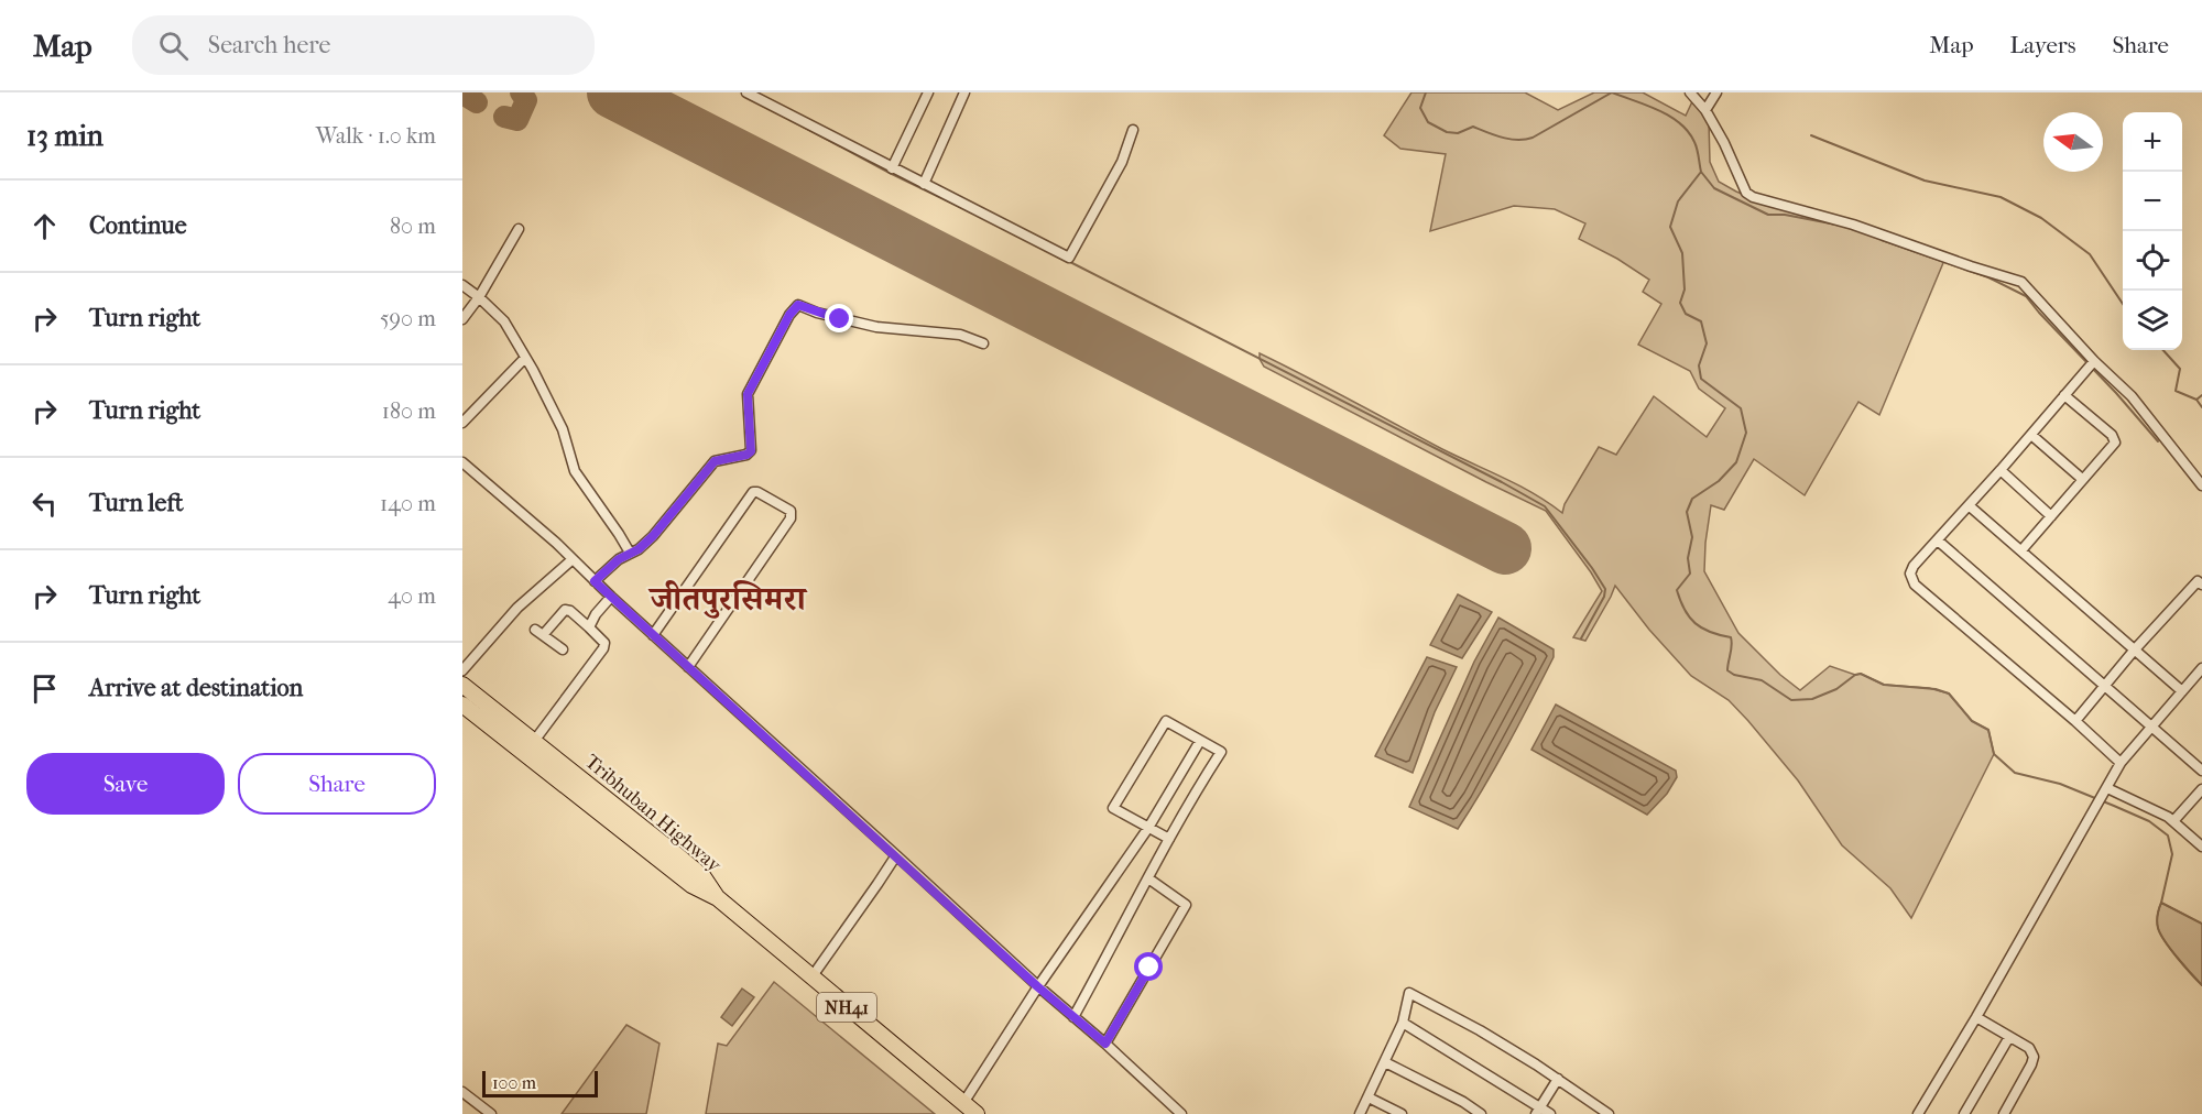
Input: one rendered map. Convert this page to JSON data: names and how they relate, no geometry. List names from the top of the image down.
{
  "streets": {
    "highway": ["Tribhuban Highway", "NH41"]
  },
  "crossings": [
    ["Tribhuban Highway", "NH41"]
  ],
  "districts": ["जीतपुरसिमरा"],
  "scale_bar": "100 m",
  "north": "left",
  "page": {
    "header": "Map",
    "search": "Search here",
    "nav": ["Map", "Layers", "Share"],
    "heading": ["13 min", "Walk · 1.0 km"],
    "map_buttons": ["+", "−"],
    "list": [
      ["Continue", "80 m"],
      ["Turn right", "590 m"],
      ["Turn right", "180 m"],
      ["Turn left", "140 m"],
      ["Turn right", "40 m"],
      "Arrive at destination"
    ],
    "buttons": ["Save", "Share"],
    "scale": "100 m"
  }
}
